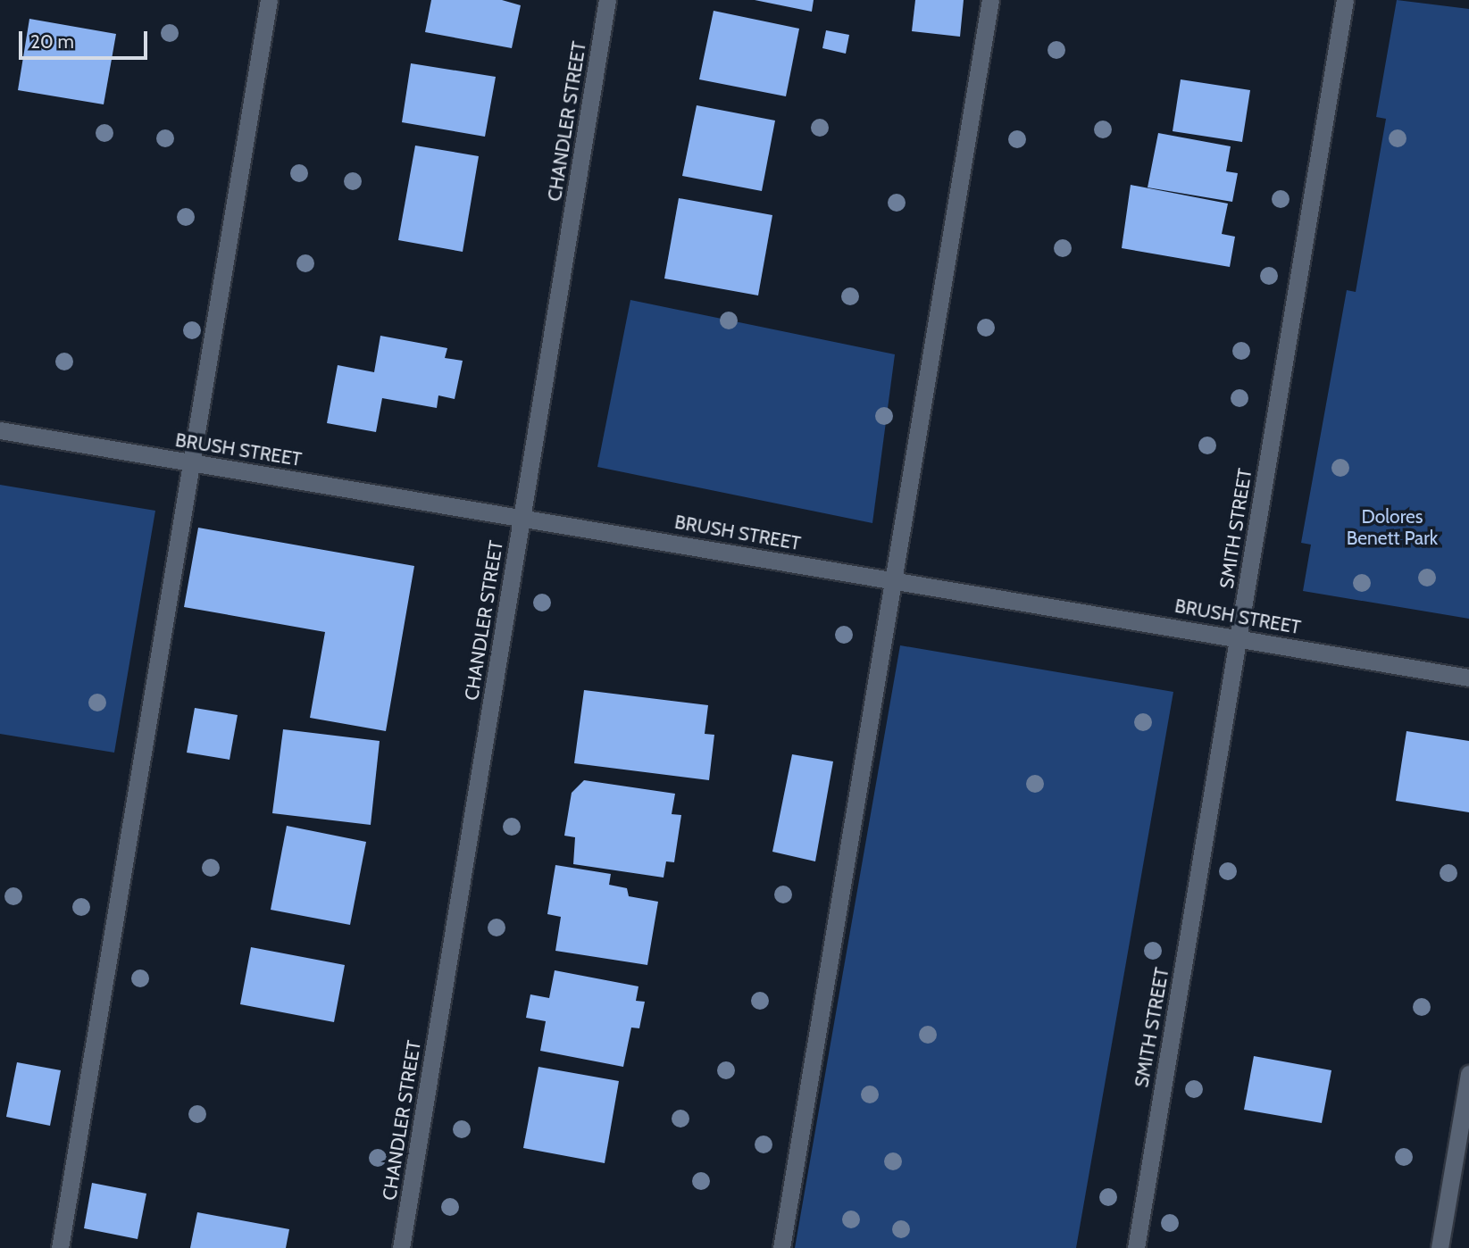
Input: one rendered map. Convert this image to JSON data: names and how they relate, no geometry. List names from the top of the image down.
{
  "streets": {
    "street": ["CHANDLER STREET", "BRUSH STREET", "SMITH STREET"]
  },
  "crossings": [
    ["CHANDLER STREET", "BRUSH STREET"],
    ["BRUSH STREET", "SMITH STREET"]
  ],
  "parks": ["Dolores Benett Park"],
  "scale_bar": "20 m"
}
